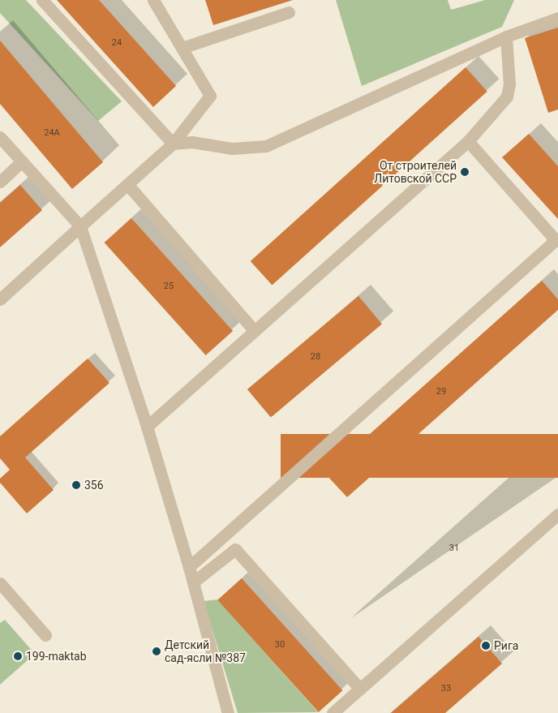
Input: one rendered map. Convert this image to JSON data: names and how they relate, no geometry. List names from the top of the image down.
{
  "places": [
    "От строителей Литовской ССР",
    "356",
    "Рига",
    "Детский сад-ясли №387",
    "199-maktab"
  ],
  "house_numbers": [
    "24",
    "24А",
    "25",
    "28",
    "29",
    "31",
    "30",
    "33"
  ]
}
